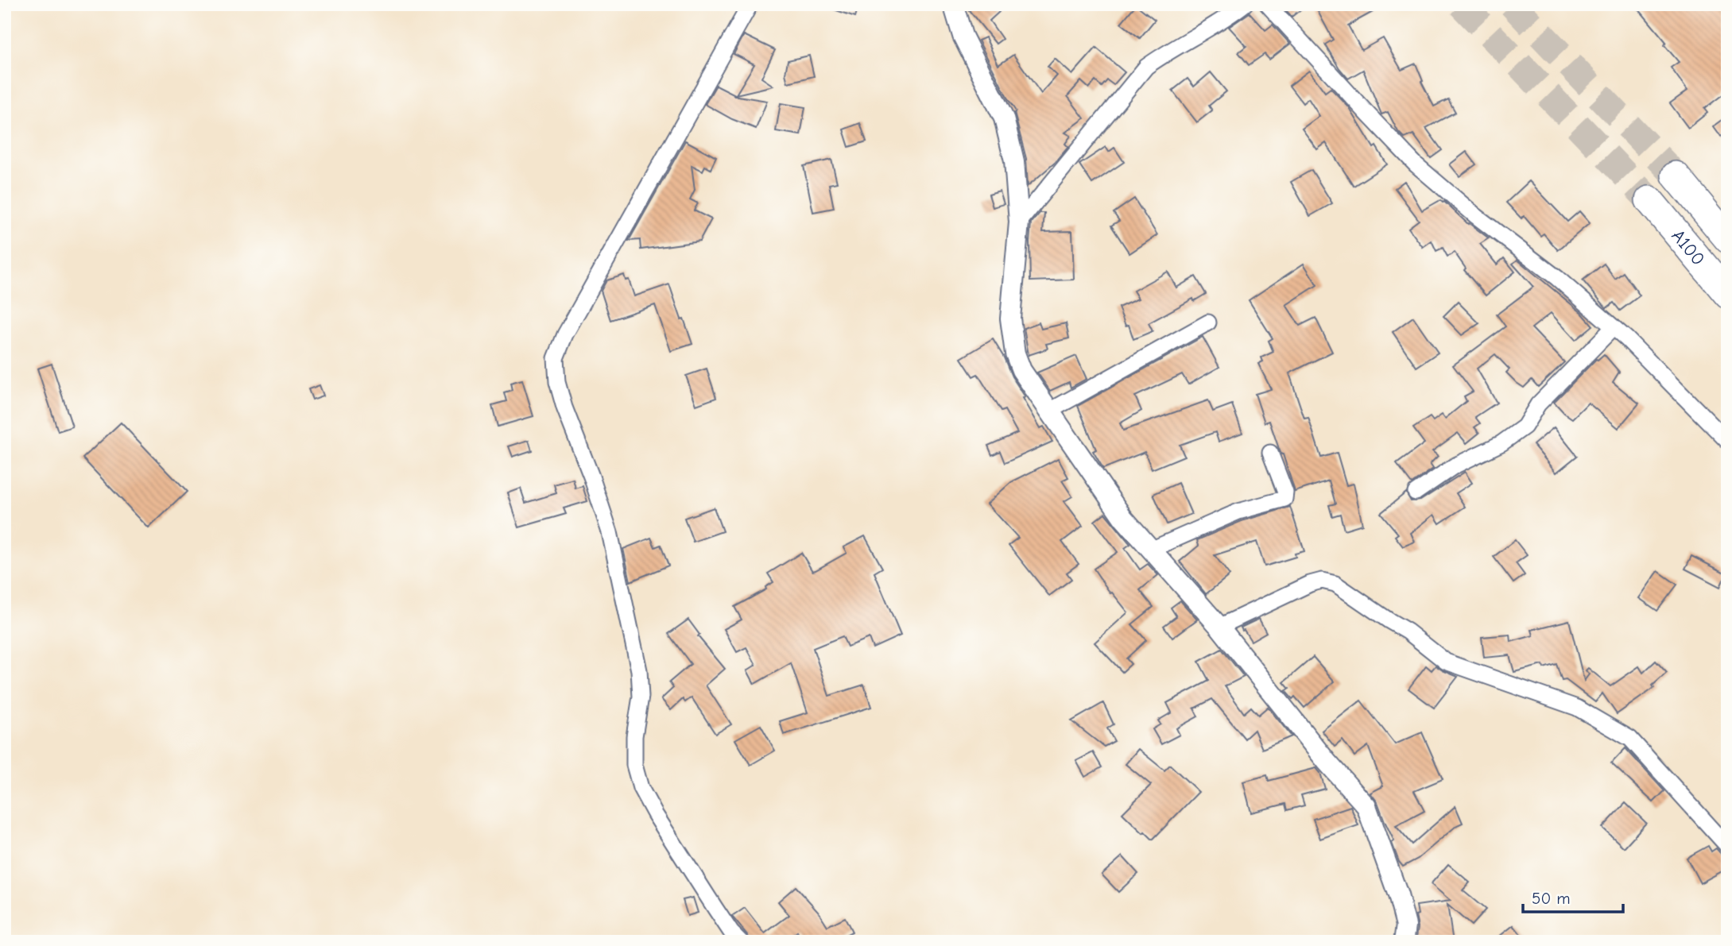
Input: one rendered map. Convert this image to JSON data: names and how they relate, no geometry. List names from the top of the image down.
{
  "streets": {
    "highway": ["A100"]
  },
  "scale_bar": "50 m"
}
